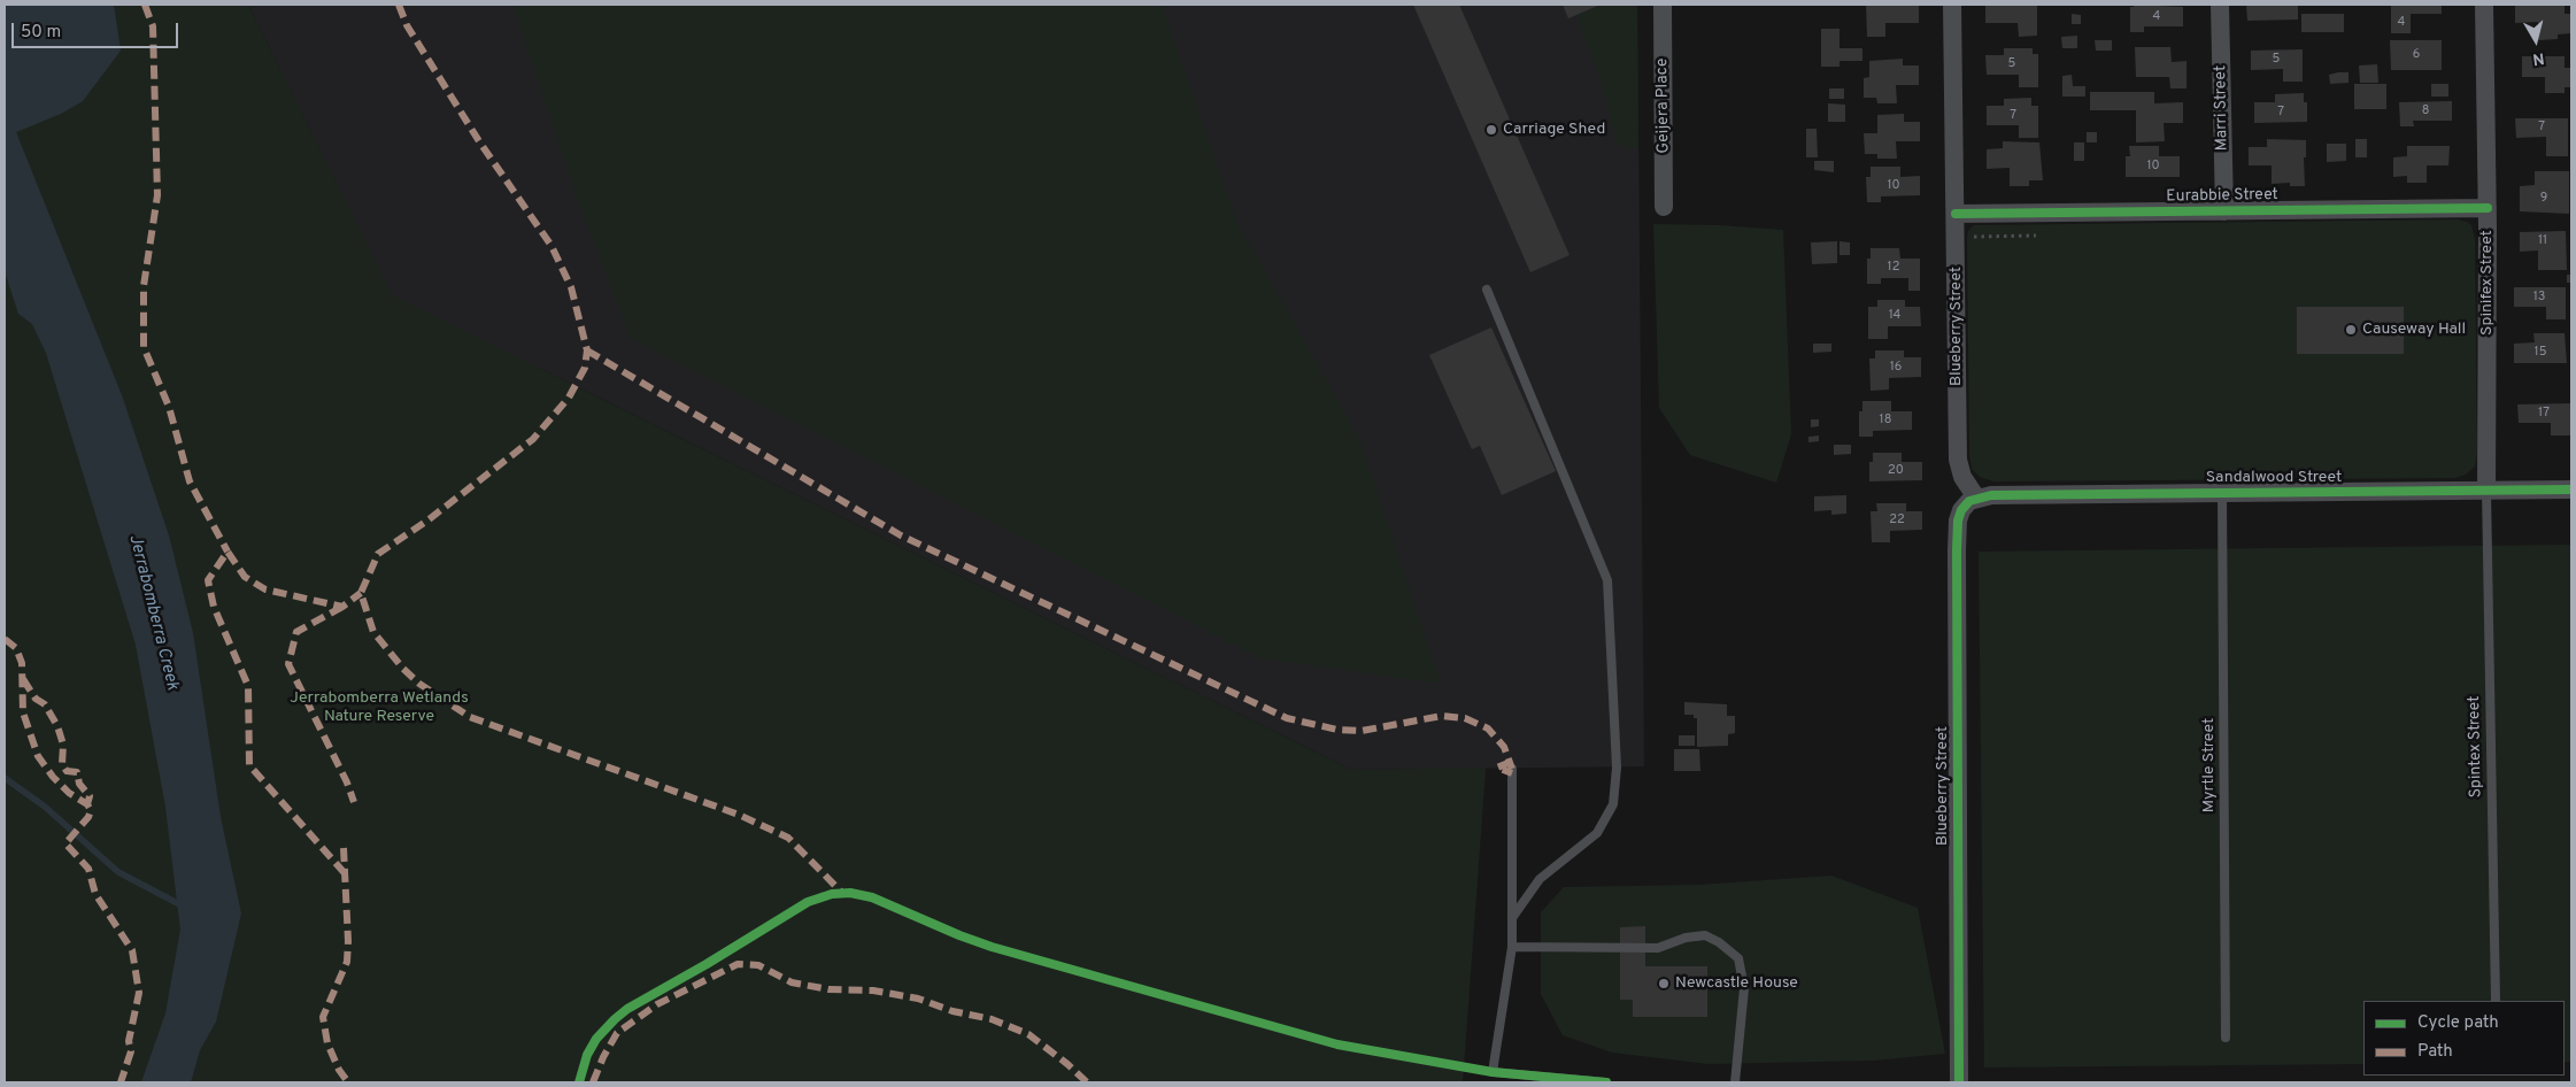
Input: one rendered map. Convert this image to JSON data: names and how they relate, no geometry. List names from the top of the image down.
{
  "streets": {
    "street": [
      "Geijera Place",
      "Marri Street",
      "Eurabbie Street",
      "Spinifex Street",
      "Blueberry Street",
      "Sandalwood Street"
    ],
    "lane": ["Spintex Street", "Myrtle Street"]
  },
  "crossings": [
    ["Marri Street", "Eurabbie Street"],
    ["Eurabbie Street", "Spinifex Street"],
    ["Eurabbie Street", "Blueberry Street"],
    ["Spinifex Street", "Sandalwood Street"],
    ["Spinifex Street", "Spintex Street"],
    ["Blueberry Street", "Sandalwood Street"],
    ["Sandalwood Street", "Spintex Street"],
    ["Sandalwood Street", "Myrtle Street"]
  ],
  "water": ["Jerrabomberra Creek"],
  "parks": ["Jerrabomberra Wetlands Nature Reserve"],
  "places": ["Carriage Shed", "Causeway Hall", "Newcastle House"],
  "house_numbers": [
    "4",
    "4",
    "6",
    "5",
    "5",
    "8",
    "7",
    "7",
    "7",
    "10",
    "10",
    "9",
    "11",
    "12",
    "13",
    "14",
    "15",
    "16",
    "17",
    "18",
    "20",
    "22"
  ],
  "legend": ["Cycle path", "Path"],
  "scale_bar": "50 m",
  "north": "bottom"
}
